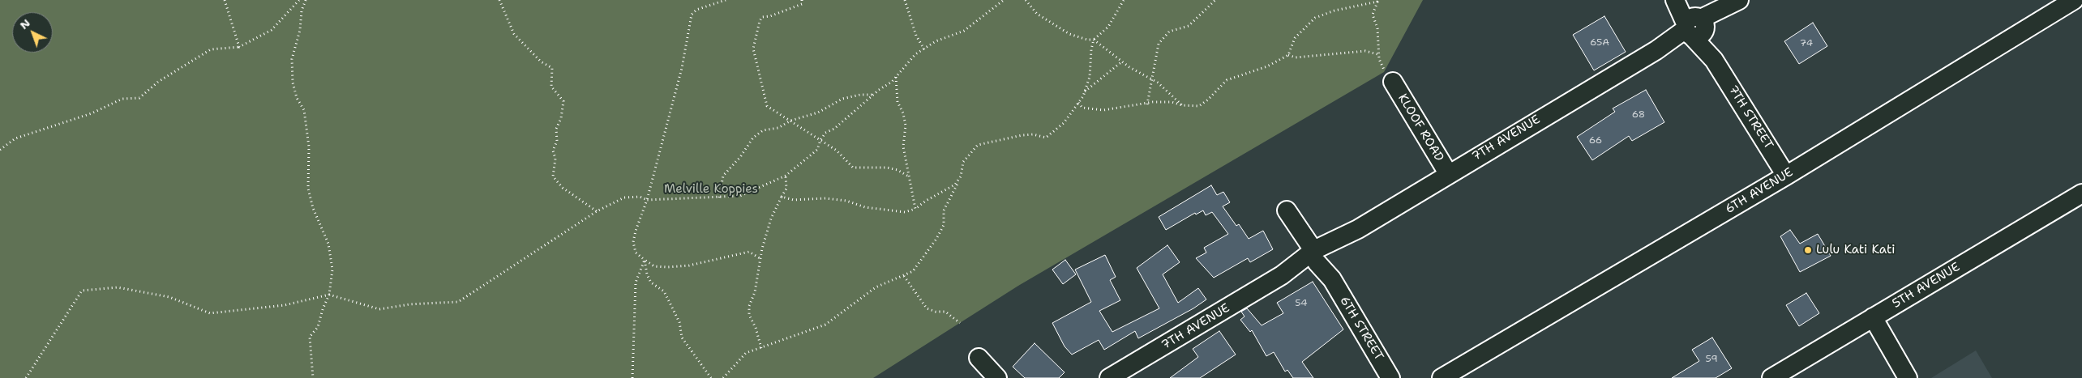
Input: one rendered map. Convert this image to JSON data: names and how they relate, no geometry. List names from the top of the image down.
{
  "streets": {
    "street": [
      "7TH STREET",
      "KLOOF ROAD",
      "7TH AVENUE",
      "6TH AVENUE",
      "5TH AVENUE",
      "6TH STREET"
    ]
  },
  "crossings": [
    ["7TH STREET", "7TH AVENUE"],
    ["7TH STREET", "6TH AVENUE"],
    ["KLOOF ROAD", "7TH AVENUE"],
    ["7TH AVENUE", "6TH STREET"]
  ],
  "parks": ["Melville Koppies"],
  "places": ["Lulu Kati Kati"],
  "house_numbers": [
    "65A",
    "74",
    "68",
    "66",
    "54",
    "59"
  ],
  "north": "top left"
}
